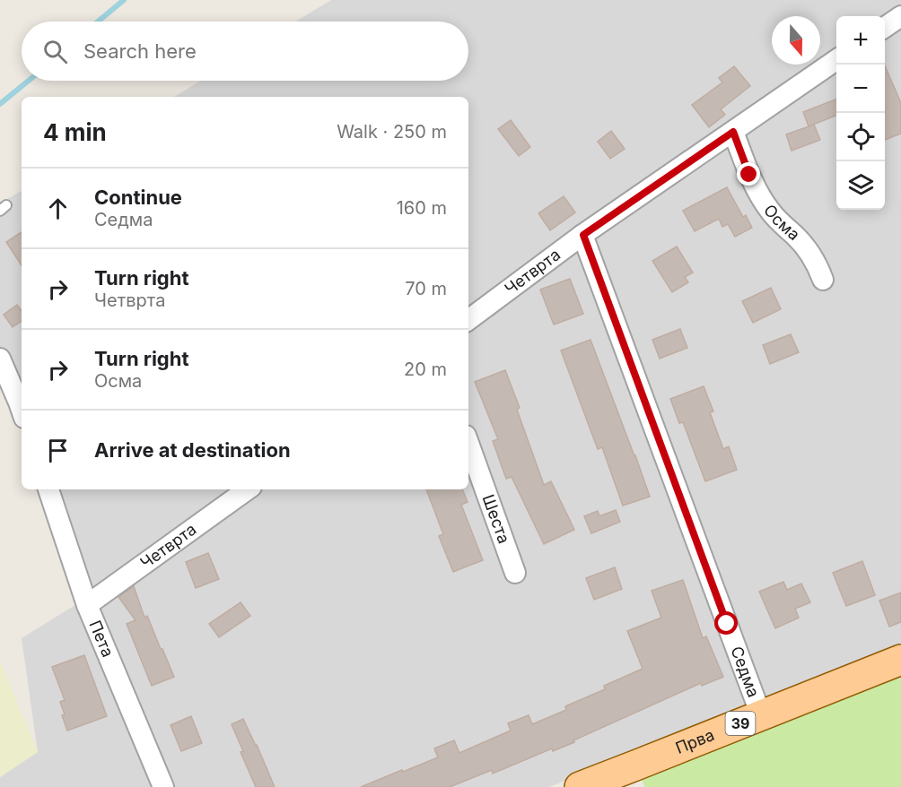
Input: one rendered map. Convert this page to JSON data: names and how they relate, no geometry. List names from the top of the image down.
{
  "streets": {
    "main road": ["39", "Прва"],
    "street": [
      "Осма",
      "Четврта",
      "Шеста",
      "Пета",
      "Седма"
    ]
  },
  "crossings": [
    ["Осма", "Четврта"],
    ["Четврта", "Пета"],
    ["Четврта", "Седма"],
    ["Седма", "Прва"]
  ],
  "north": "bottom",
  "page": {
    "map_buttons": ["+", "−"],
    "search": "Search here",
    "heading": ["4 min", "Walk · 250 m"],
    "list": [
      ["Continue", "Седма", "160 m"],
      ["Turn right", "Четврта", "70 m"],
      ["Turn right", "Осма", "20 m"],
      "Arrive at destination"
    ]
  }
}
